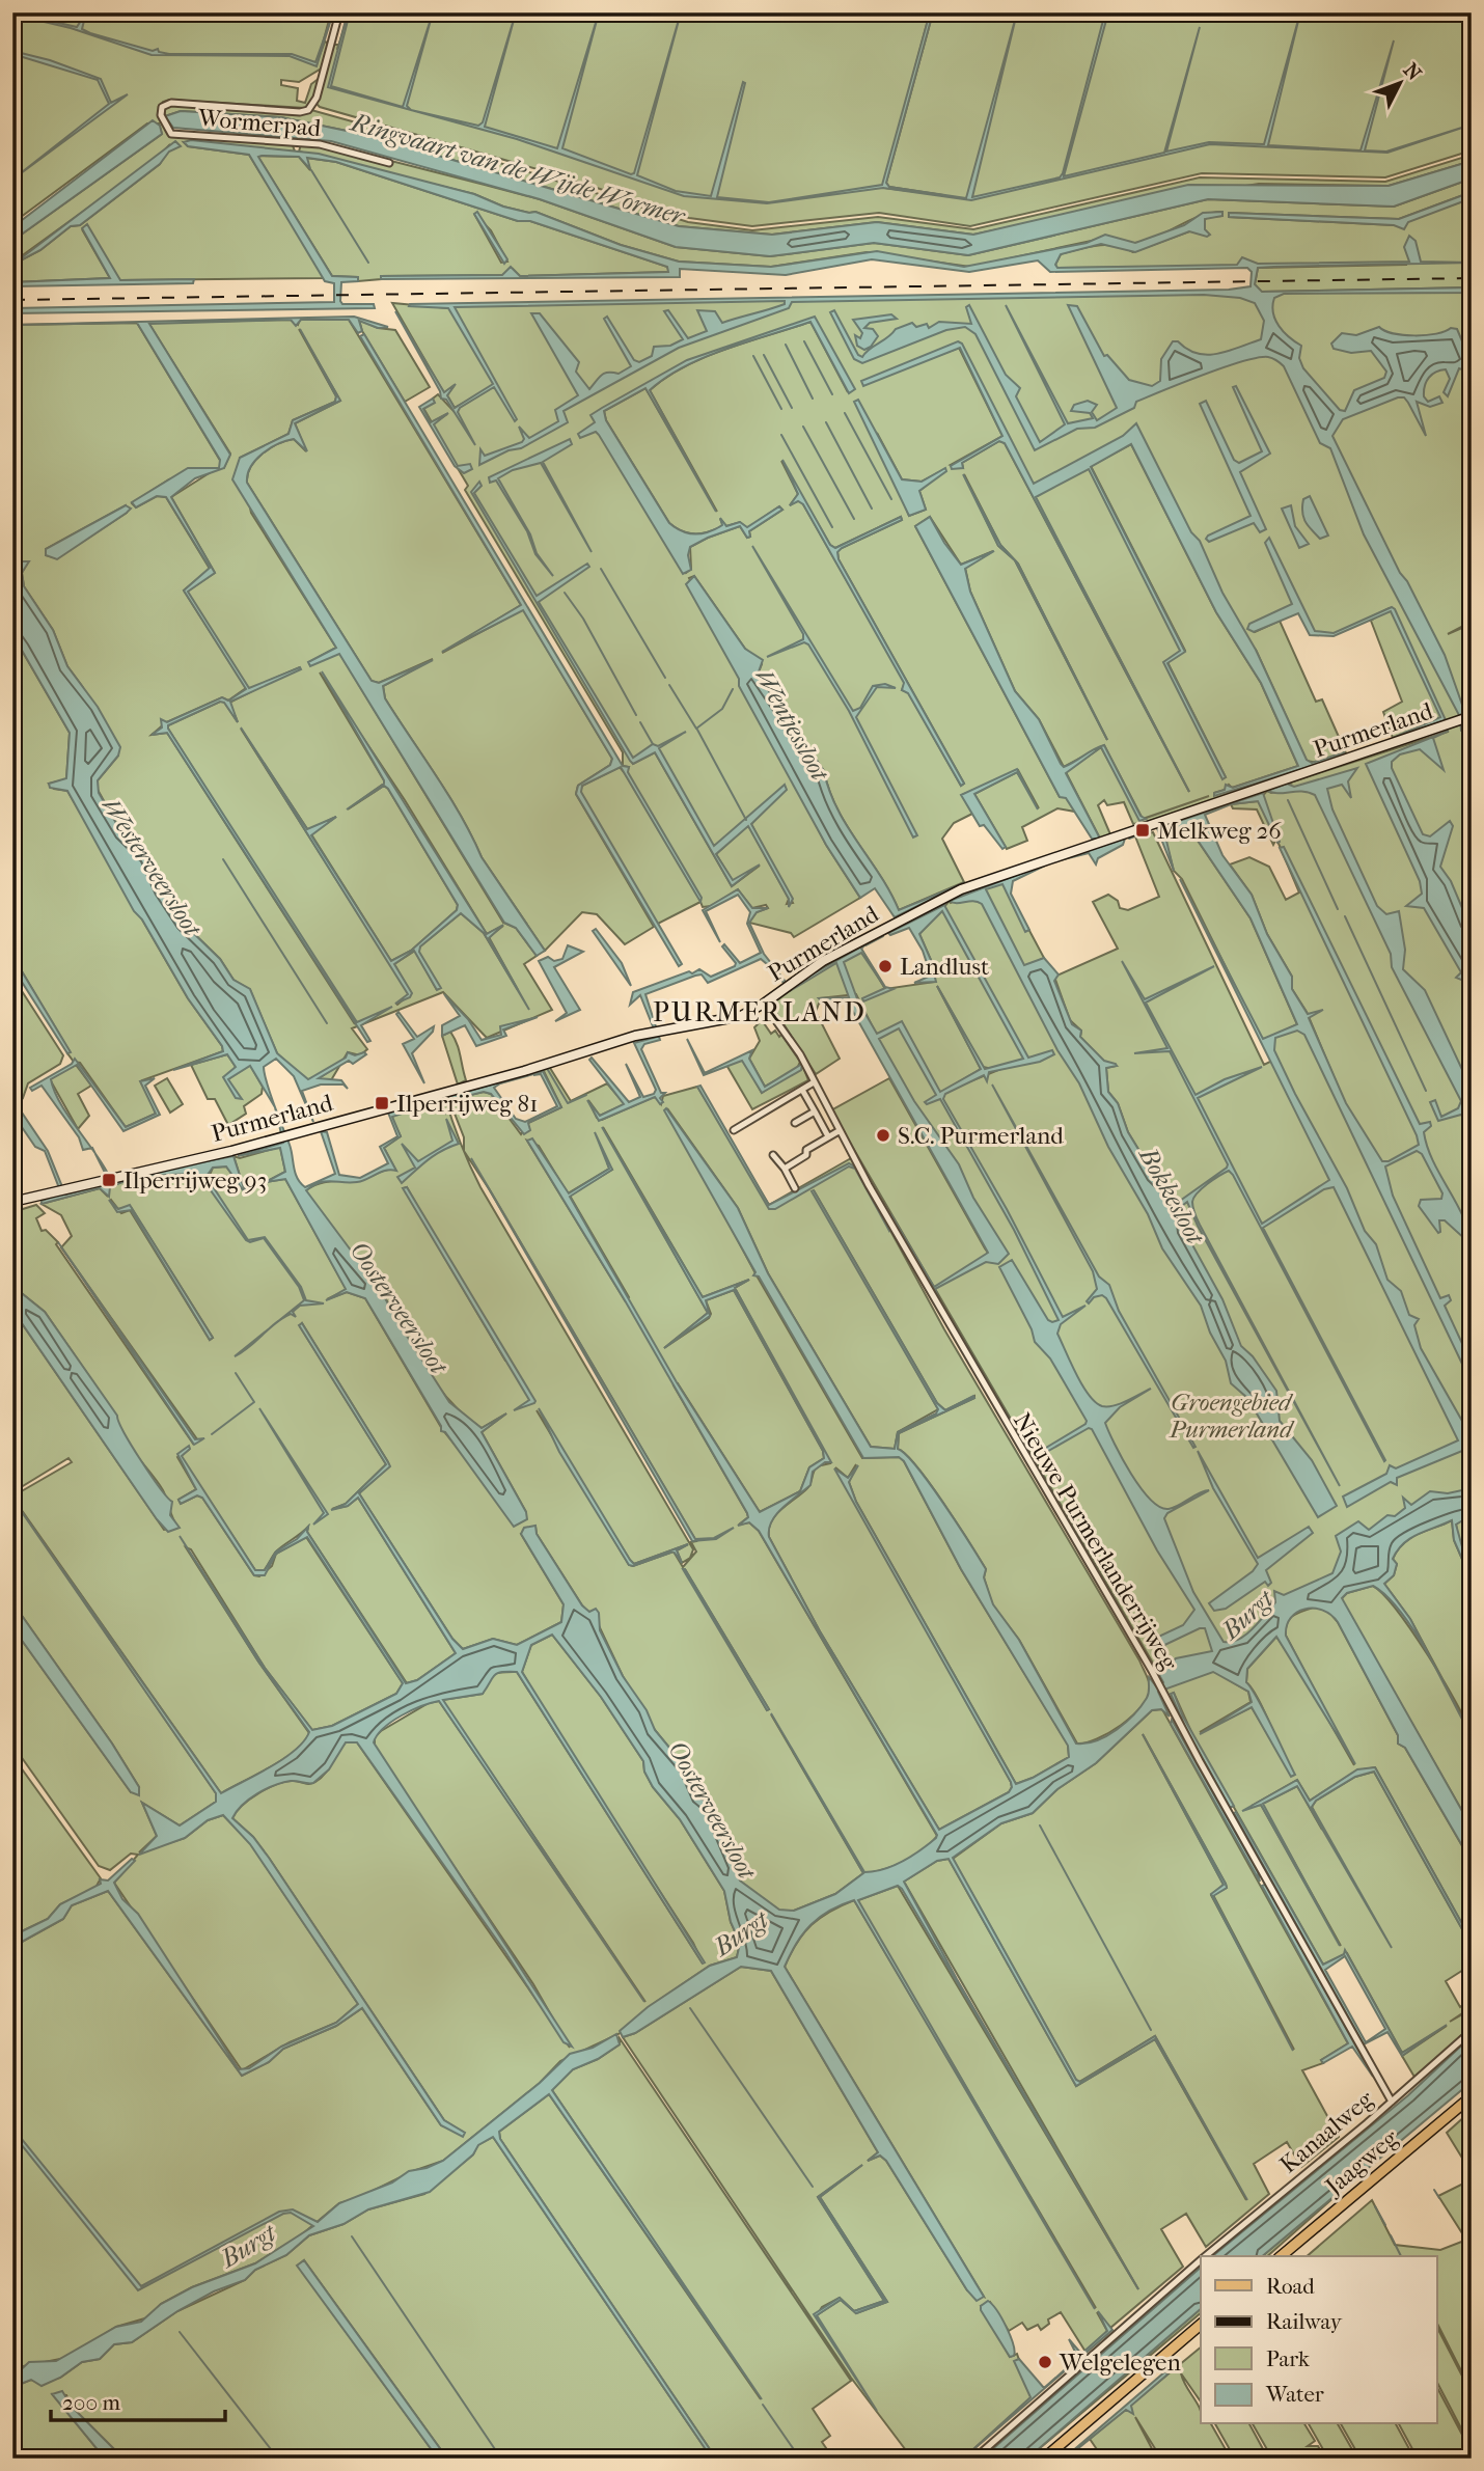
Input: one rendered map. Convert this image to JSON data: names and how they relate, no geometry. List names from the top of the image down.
{
  "streets": {
    "main road": ["Jaagweg"],
    "street": [
      "Wormerpad",
      "Purmerland",
      "Nieuwe Purmerlanderrijweg",
      "Kanaalweg"
    ]
  },
  "crossings": [
    ["Purmerland", "Nieuwe Purmerlanderrijweg"],
    ["Nieuwe Purmerlanderrijweg", "Kanaalweg"]
  ],
  "districts": ["PURMERLAND"],
  "water": [
    "Ringvaart van de Wijde Wormer",
    "Wentjessloot",
    "Westerveersloot",
    "Bokkesloot",
    "Oosterveersloot",
    "Burgt"
  ],
  "parks": ["Groengebied Purmerland"],
  "places": {
    "transit": ["Melkweg 26", "Ilperrijweg 81", "Ilperrijweg 93"],
    "other": ["Landlust", "S.C. Purmerland", "Welgelegen"]
  },
  "legend": [
    "Road",
    "Railway",
    "Park",
    "Water"
  ],
  "scale_bar": "200 m",
  "north": "top right"
}
